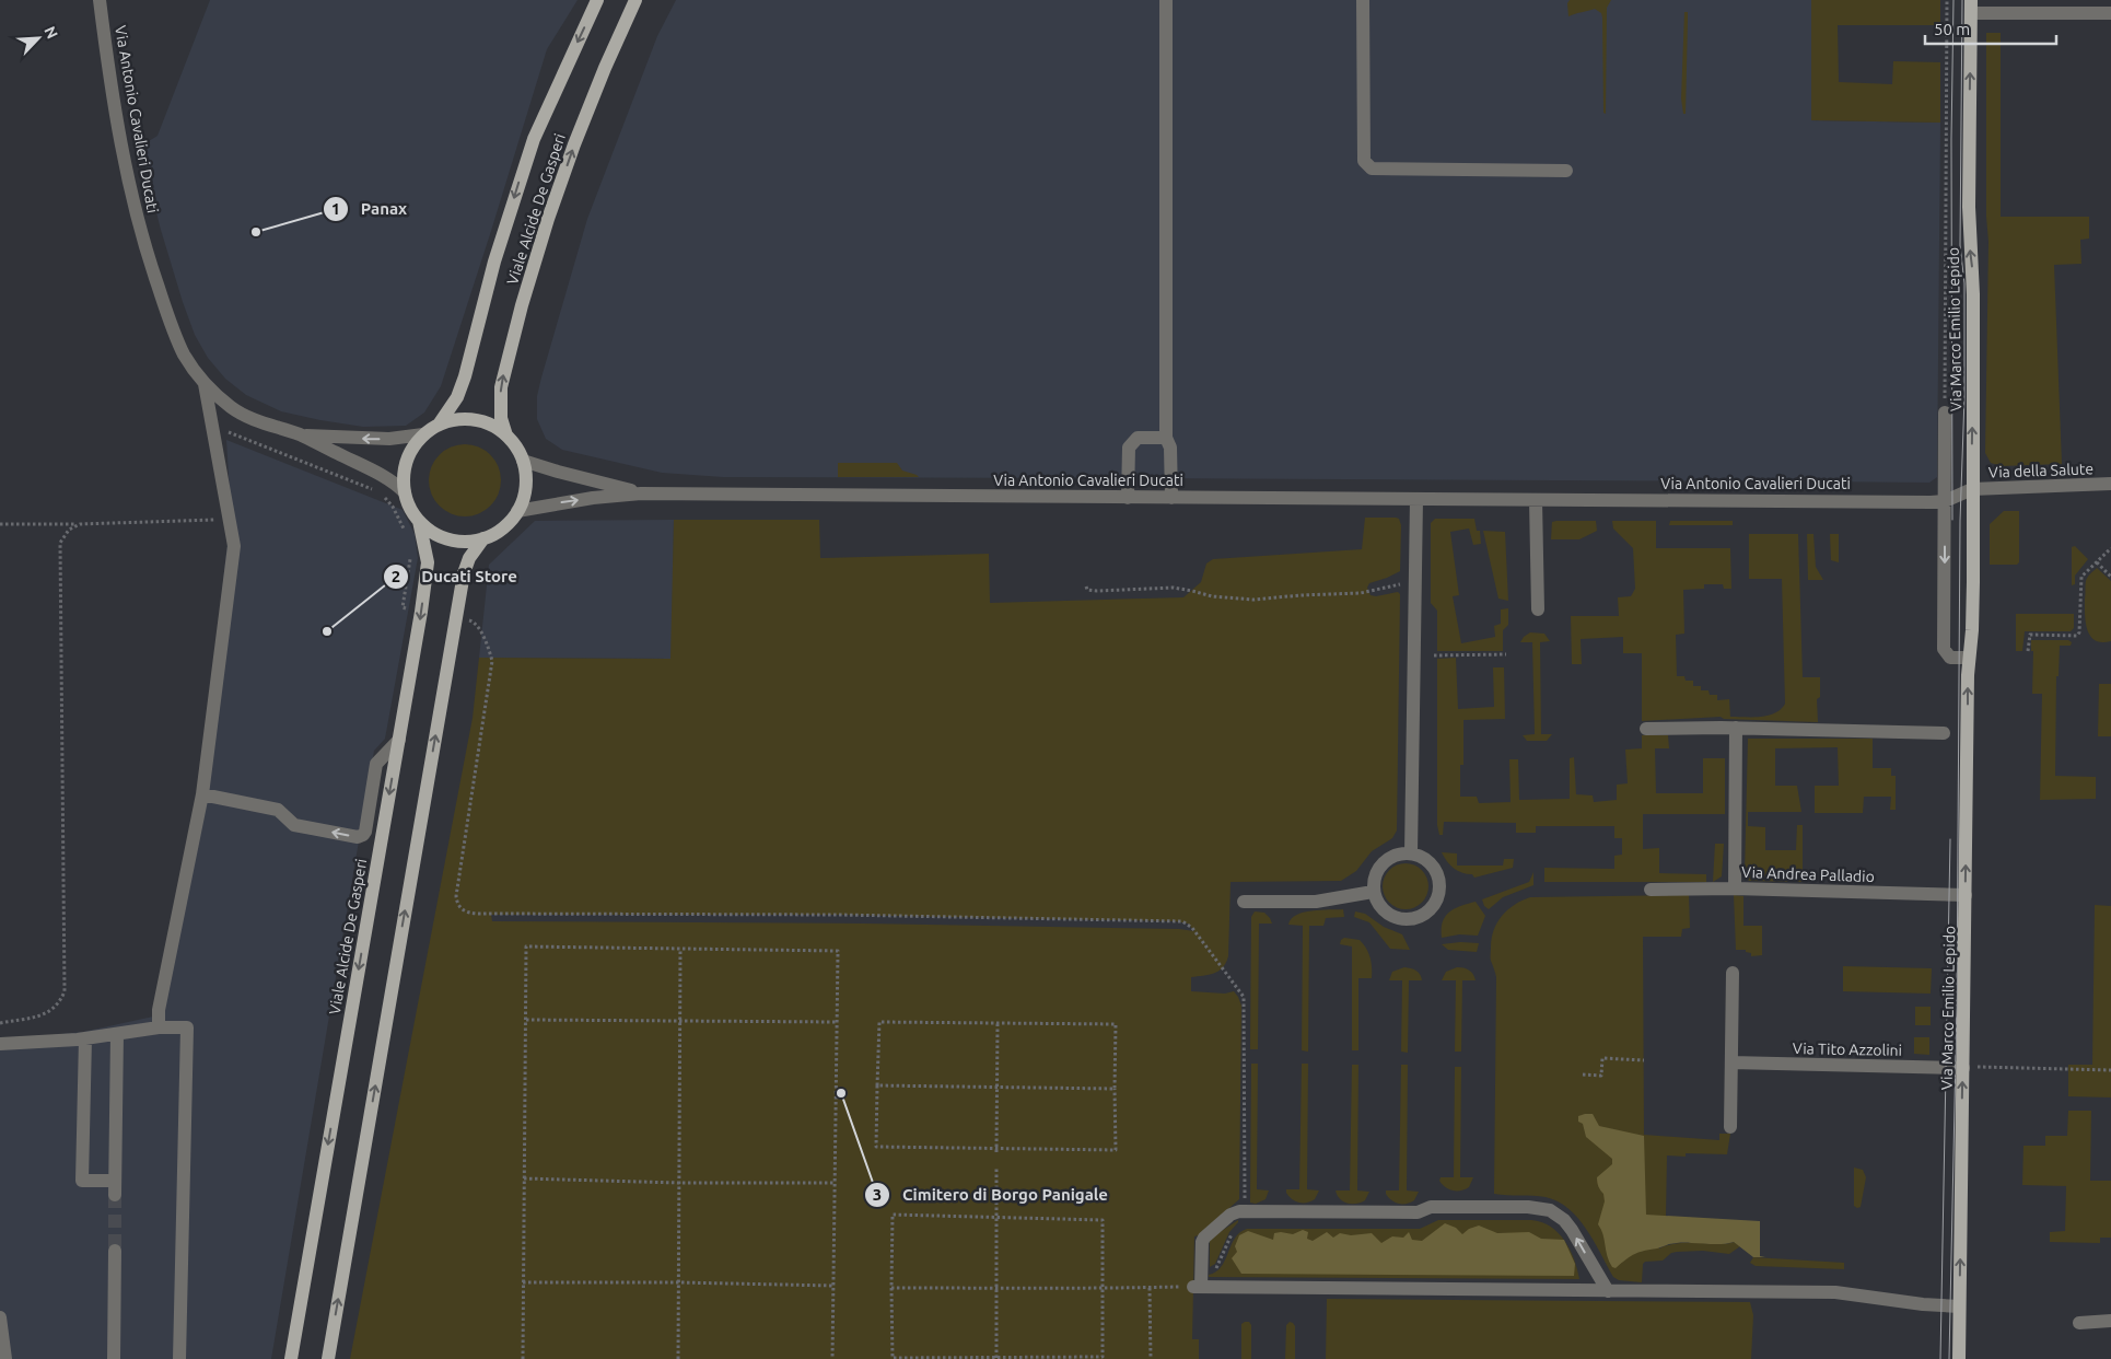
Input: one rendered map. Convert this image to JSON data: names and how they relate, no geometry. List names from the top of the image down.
{
  "streets": {
    "main road": ["Viale Alcide De Gasperi", "Via Marco Emilio Lepido"],
    "street": [
      "Via Antonio Cavalieri Ducati",
      "Via della Salute",
      "Via Andrea Palladio",
      "Via Tito Azzolini"
    ]
  },
  "crossings": [
    ["Via Antonio Cavalieri Ducati", "Viale Alcide De Gasperi"],
    ["Via Antonio Cavalieri Ducati", "Via Marco Emilio Lepido"],
    ["Via Antonio Cavalieri Ducati", "Via della Salute"],
    ["Via Marco Emilio Lepido", "Via della Salute"],
    ["Via Marco Emilio Lepido", "Via Andrea Palladio"],
    ["Via Marco Emilio Lepido", "Via Tito Azzolini"]
  ],
  "places": ["Panax", "Ducati Store", "Cimitero di Borgo Panigale"],
  "scale_bar": "50 m",
  "north": "top right"
}
